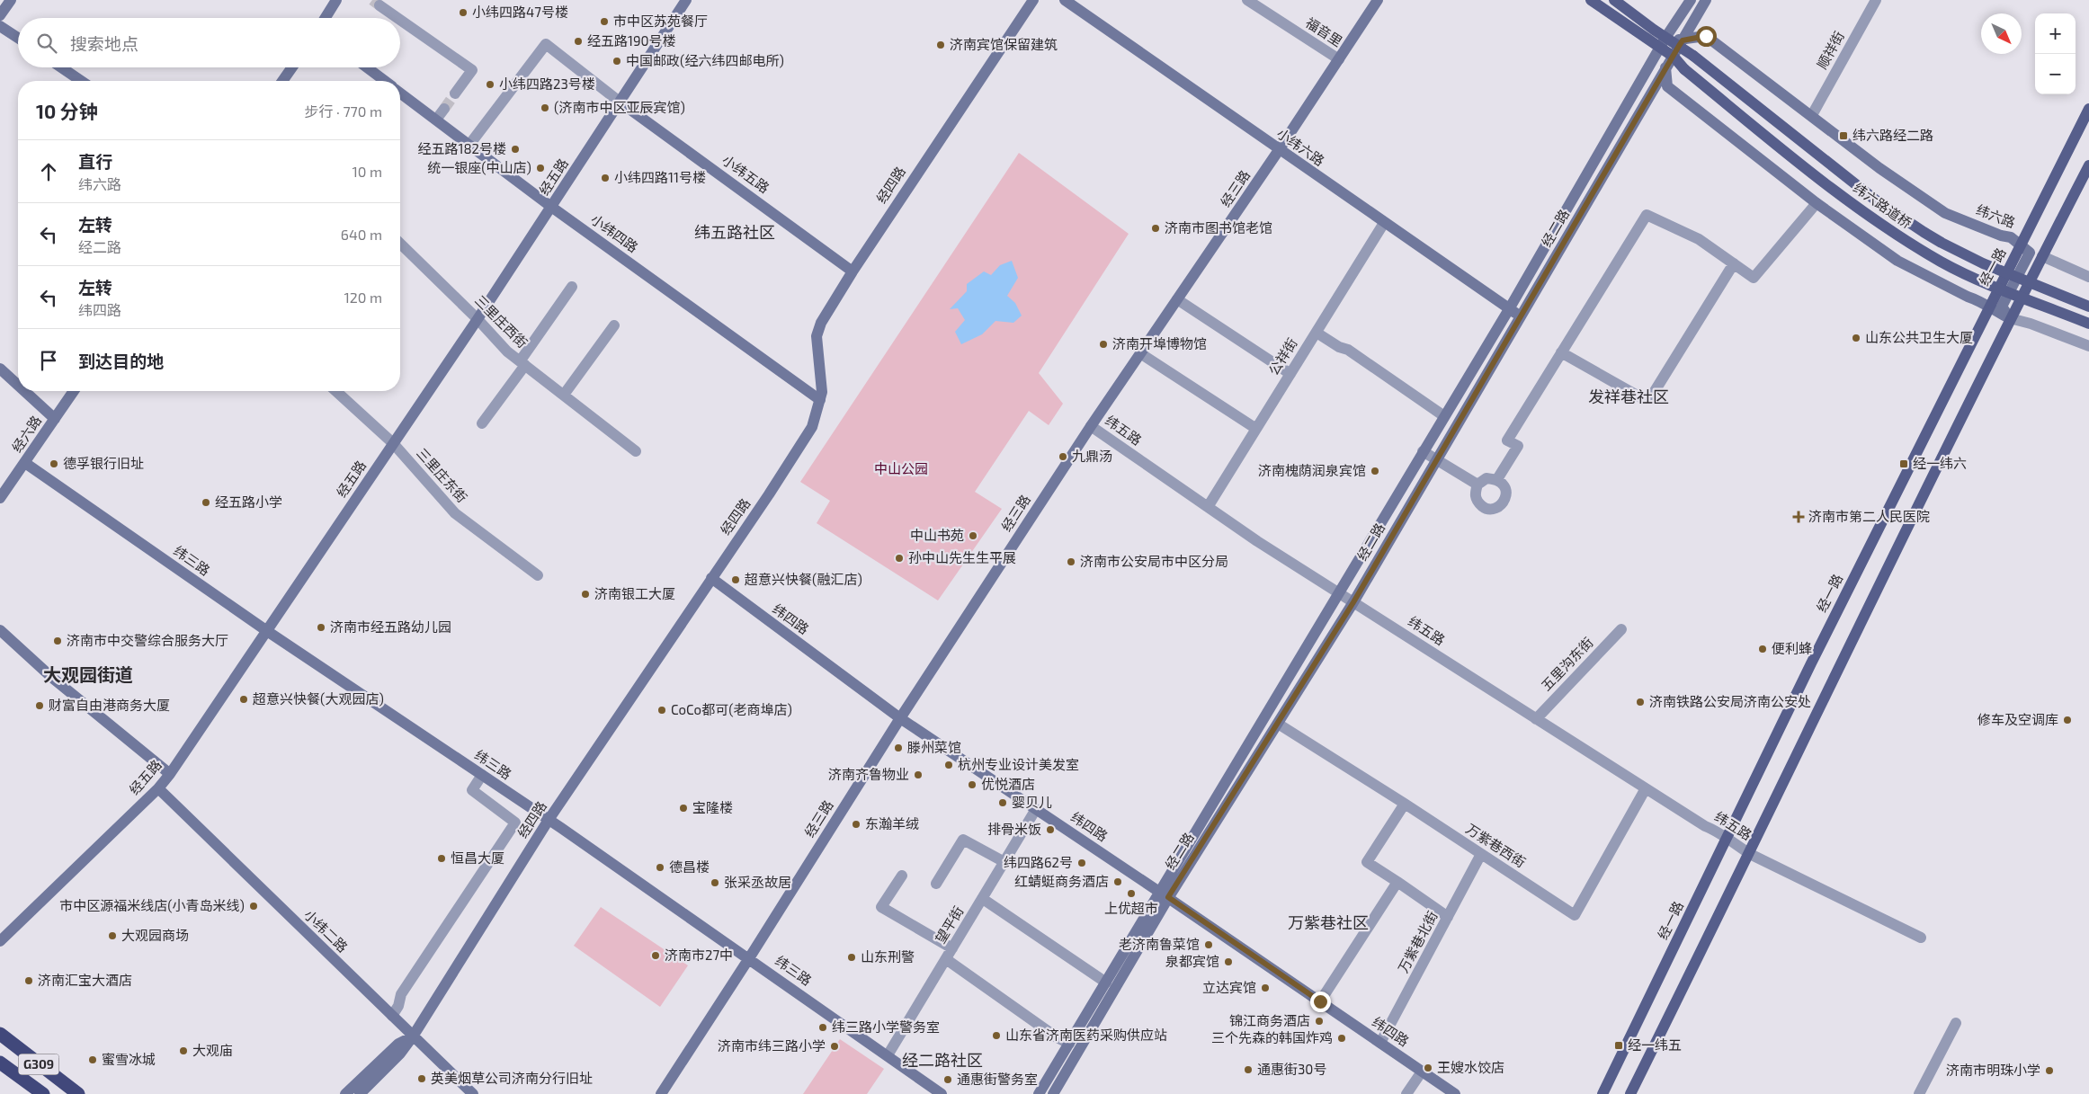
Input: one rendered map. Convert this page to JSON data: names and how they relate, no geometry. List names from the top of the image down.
{
  "streets": {
    "highway": ["G309"],
    "main road": ["纬六路道桥", "纬六路", "经一路"],
    "street": [
      "福音里",
      "顺祥街",
      "小纬六路",
      "小纬五路",
      "经五路",
      "经四路",
      "经三路",
      "经二路",
      "小纬四路",
      "三里庄西街",
      "公祥街",
      "纬五路",
      "经六路",
      "三里庄东街",
      "纬三路",
      "纬四路",
      "五里沟东街",
      "万紫巷西街",
      "望平街",
      "小纬二路",
      "万紫巷北街"
    ]
  },
  "crossings": [
    ["福音里", "经三路"],
    ["顺祥街", "纬六路"],
    ["小纬六路", "经三路"],
    ["小纬六路", "经二路"],
    ["小纬六路", "公祥街"],
    ["小纬五路", "经五路"],
    ["小纬五路", "经四路"],
    ["经五路", "小纬四路"],
    ["经五路", "三里庄西街"],
    ["经五路", "三里庄东街"],
    ["经五路", "纬三路"],
    ["经五路", "小纬二路"],
    ["经四路", "小纬四路"],
    ["经四路", "纬三路"],
    ["经四路", "纬四路"],
    ["经四路", "小纬二路"],
    ["经三路", "纬五路"],
    ["经三路", "纬三路"],
    ["经三路", "纬四路"],
    ["纬六路道桥", "纬六路"],
    ["纬六路", "经二路"],
    ["纬六路", "经一路"],
    ["经二路", "纬五路"],
    ["经二路", "纬四路"],
    ["经二路", "万紫巷西街"],
    ["经一路", "纬五路"],
    ["公祥街", "纬五路"],
    ["纬五路", "五里沟东街"],
    ["纬五路", "万紫巷西街"],
    ["经六路", "纬三路"],
    ["纬三路", "望平街"],
    ["纬四路", "望平街"],
    ["纬四路", "万紫巷北街"],
    ["万紫巷西街", "万紫巷北街"]
  ],
  "districts": [
    "纬五路社区",
    "发祥巷社区",
    "大观园街道",
    "万紫巷社区",
    "经二路社区"
  ],
  "parks": ["中山公园"],
  "places": {
    "other": [
      "小纬四路47号楼",
      "市中区苏苑餐厅",
      "经五路190号楼",
      "济南宾馆保留建筑",
      "中国邮政(经六纬四邮电所)",
      "小纬四路23号楼",
      "(济南市中区亚辰宾馆)",
      "经五路182号楼",
      "统一银座(中山店)",
      "小纬四路11号楼",
      "济南市图书馆老馆",
      "山东公共卫生大厦",
      "济南开埠博物馆",
      "九鼎汤",
      "德孚银行旧址",
      "济南槐荫润泉宾馆",
      "经五路小学",
      "中山书苑",
      "孙中山先生生平展",
      "济南市公安局市中区分局",
      "超意兴快餐(融汇店)",
      "济南银工大厦",
      "济南市经五路幼儿园",
      "济南市中交警综合服务大厅",
      "便利蜂",
      "超意兴快餐(大观园店)",
      "济南铁路公安局济南公安处",
      "财富自由港商务大厦",
      "CoCo都可(老商埠店)",
      "修车及空调库",
      "滕州菜馆",
      "杭州专业设计美发室",
      "济南齐鲁物业",
      "优悦酒店",
      "婴贝儿",
      "宝隆楼",
      "东瀚羊绒",
      "排骨米饭",
      "恒昌大厦",
      "纬四路62号",
      "德昌楼",
      "红蜻蜓商务酒店",
      "张采丞故居",
      "上优超市",
      "市中区源福米线店(小青岛米线)",
      "大观园商场",
      "老济南鲁菜馆",
      "济南市27中",
      "山东刑警",
      "泉都宾馆",
      "济南汇宝大酒店",
      "立达宾馆",
      "锦江商务酒店",
      "纬三路小学警务室",
      "山东省济南医药采购供应站",
      "三个先森的韩国炸鸡",
      "济南市纬三路小学",
      "大观庙",
      "蜜雪冰城",
      "王嫂水饺店",
      "通惠街30号",
      "济南市明珠小学",
      "英美烟草公司济南分行旧址",
      "通惠街警务室"
    ],
    "transit": ["纬六路经二路", "经一纬六", "经一纬五"],
    "health": ["济南市第二人民医院"]
  },
  "north": "bottom right",
  "page": {
    "map_buttons": ["+", "−"],
    "search": "搜索地点",
    "heading": ["10 分钟", "步行 · 770 m"],
    "list": [
      ["直行", "纬六路", "10 m"],
      ["左转", "经二路", "640 m"],
      ["左转", "纬四路", "120 m"],
      "到达目的地"
    ]
  }
}
